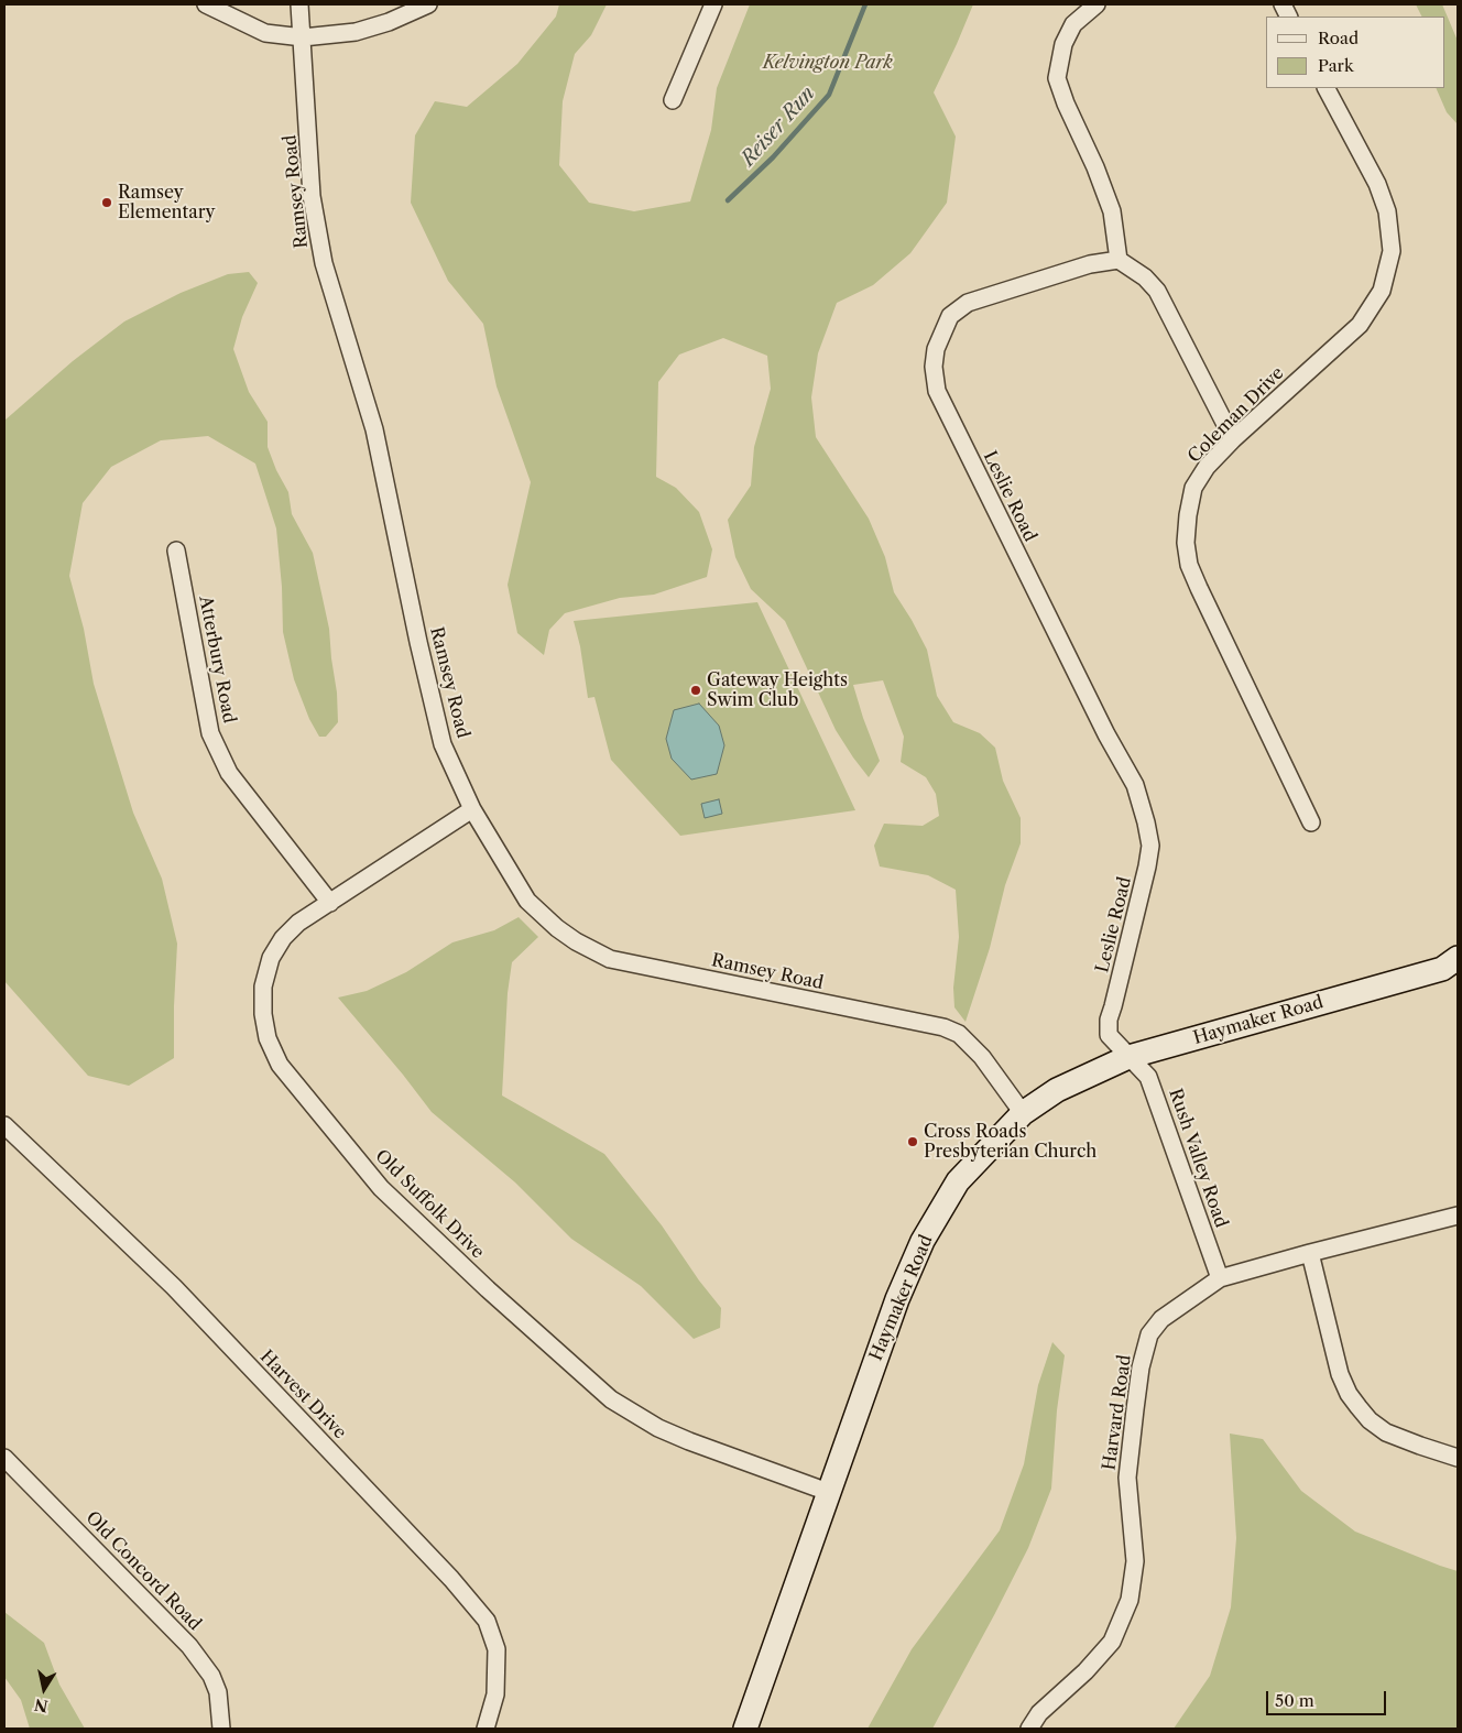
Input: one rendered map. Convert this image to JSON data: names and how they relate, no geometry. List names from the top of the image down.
{
  "streets": {
    "main road": ["Haymaker Road"],
    "street": [
      "Ramsey Road",
      "Coleman Drive",
      "Leslie Road",
      "Atterbury Road",
      "Rush Valley Road",
      "Old Suffolk Drive",
      "Harvest Drive",
      "Harvard Road",
      "Old Concord Road"
    ]
  },
  "crossings": [
    ["Ramsey Road", "Haymaker Road"],
    ["Ramsey Road", "Old Suffolk Drive"],
    ["Leslie Road", "Haymaker Road"],
    ["Leslie Road", "Rush Valley Road"],
    ["Atterbury Road", "Old Suffolk Drive"],
    ["Haymaker Road", "Rush Valley Road"],
    ["Haymaker Road", "Old Suffolk Drive"],
    ["Rush Valley Road", "Harvard Road"]
  ],
  "water": ["Reiser Run"],
  "parks": ["Kelvington Park"],
  "places": ["Ramsey Elementary", "Gateway Heights Swim Club", "Cross Roads Presbyterian Church"],
  "legend": ["Road", "Park"],
  "scale_bar": "50 m",
  "north": "bottom"
}
